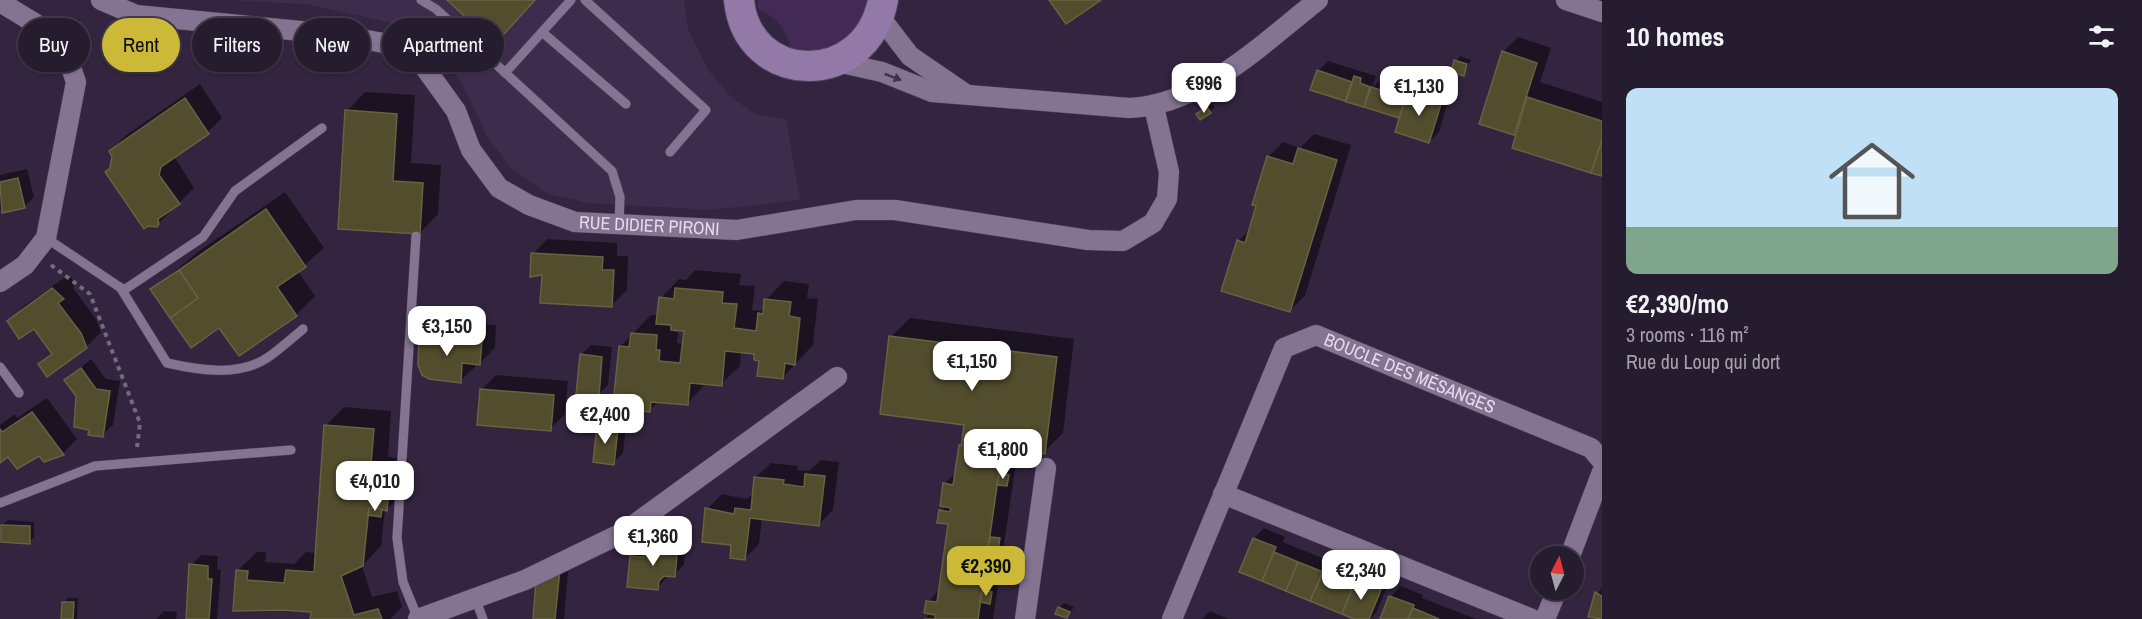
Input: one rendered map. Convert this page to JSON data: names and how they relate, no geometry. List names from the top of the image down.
{
  "streets": {
    "street": ["RUE DIDIER PIRONI", "BOUCLE DES MÉSANGES"]
  },
  "north": "top",
  "page": {
    "heading": "10 homes",
    "chip": [
      "Buy",
      "Rent",
      "Filters",
      "New",
      "Apartment"
    ],
    "price": [
      "€996",
      "€1,130",
      "€3,150",
      "€1,150",
      "€2,400",
      "€1,800",
      "€4,010",
      "€1,360",
      "€2,390",
      "€2,340"
    ],
    "list": [
      {
        "name": "€2,390/mo",
        "note": "3 rooms · 116 m² · Rue du Loup qui dort"
      }
    ]
  }
}
